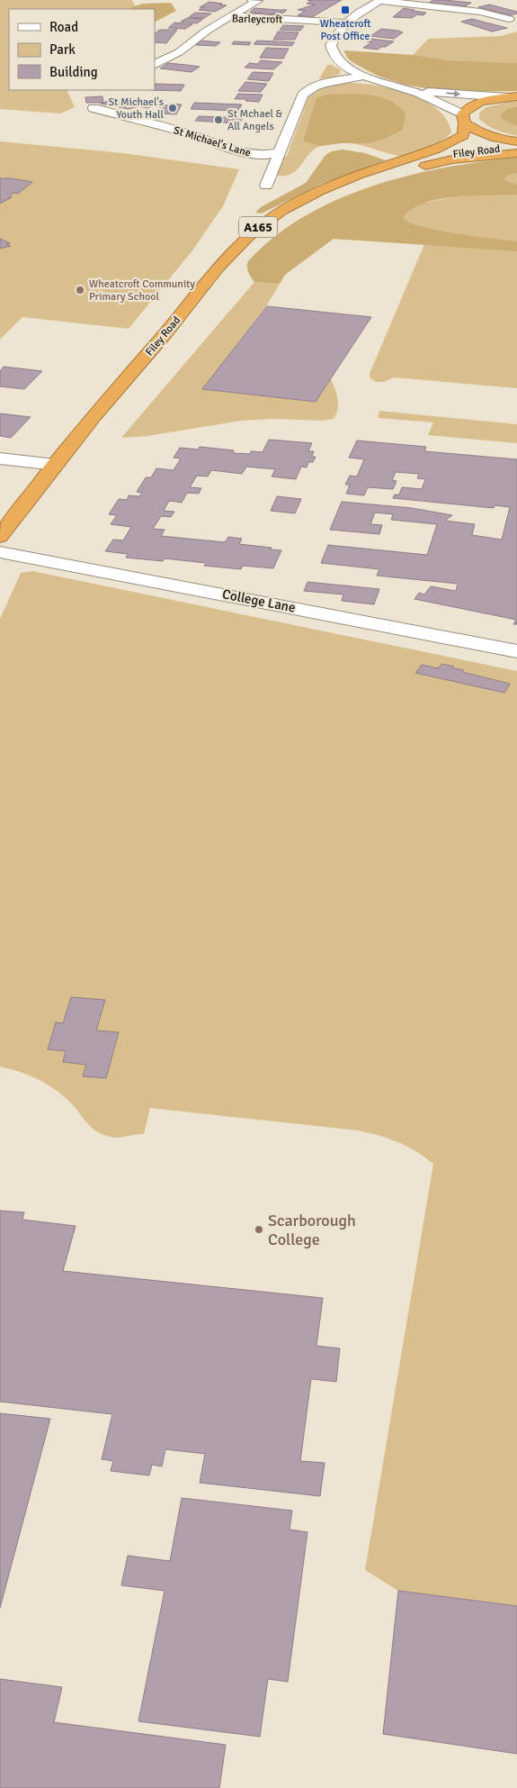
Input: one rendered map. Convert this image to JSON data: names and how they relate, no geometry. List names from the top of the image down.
{
  "streets": {
    "highway": ["Filey Road", "A165"],
    "street": ["Barleycroft", "St Michael's Lane", "College Lane"]
  },
  "crossings": [
    ["Barleycroft", "Filey Road"],
    ["St Michael's Lane", "Filey Road"]
  ],
  "places": {
    "transit": ["Wheatcroft Post Office"],
    "other": [
      "St Michael's Youth Hall",
      "St Mchael & All Angels",
      "Wheatcroft Community Primary School",
      "Scarborough College"
    ]
  },
  "legend": ["Road", "Park", "Building"]
}
